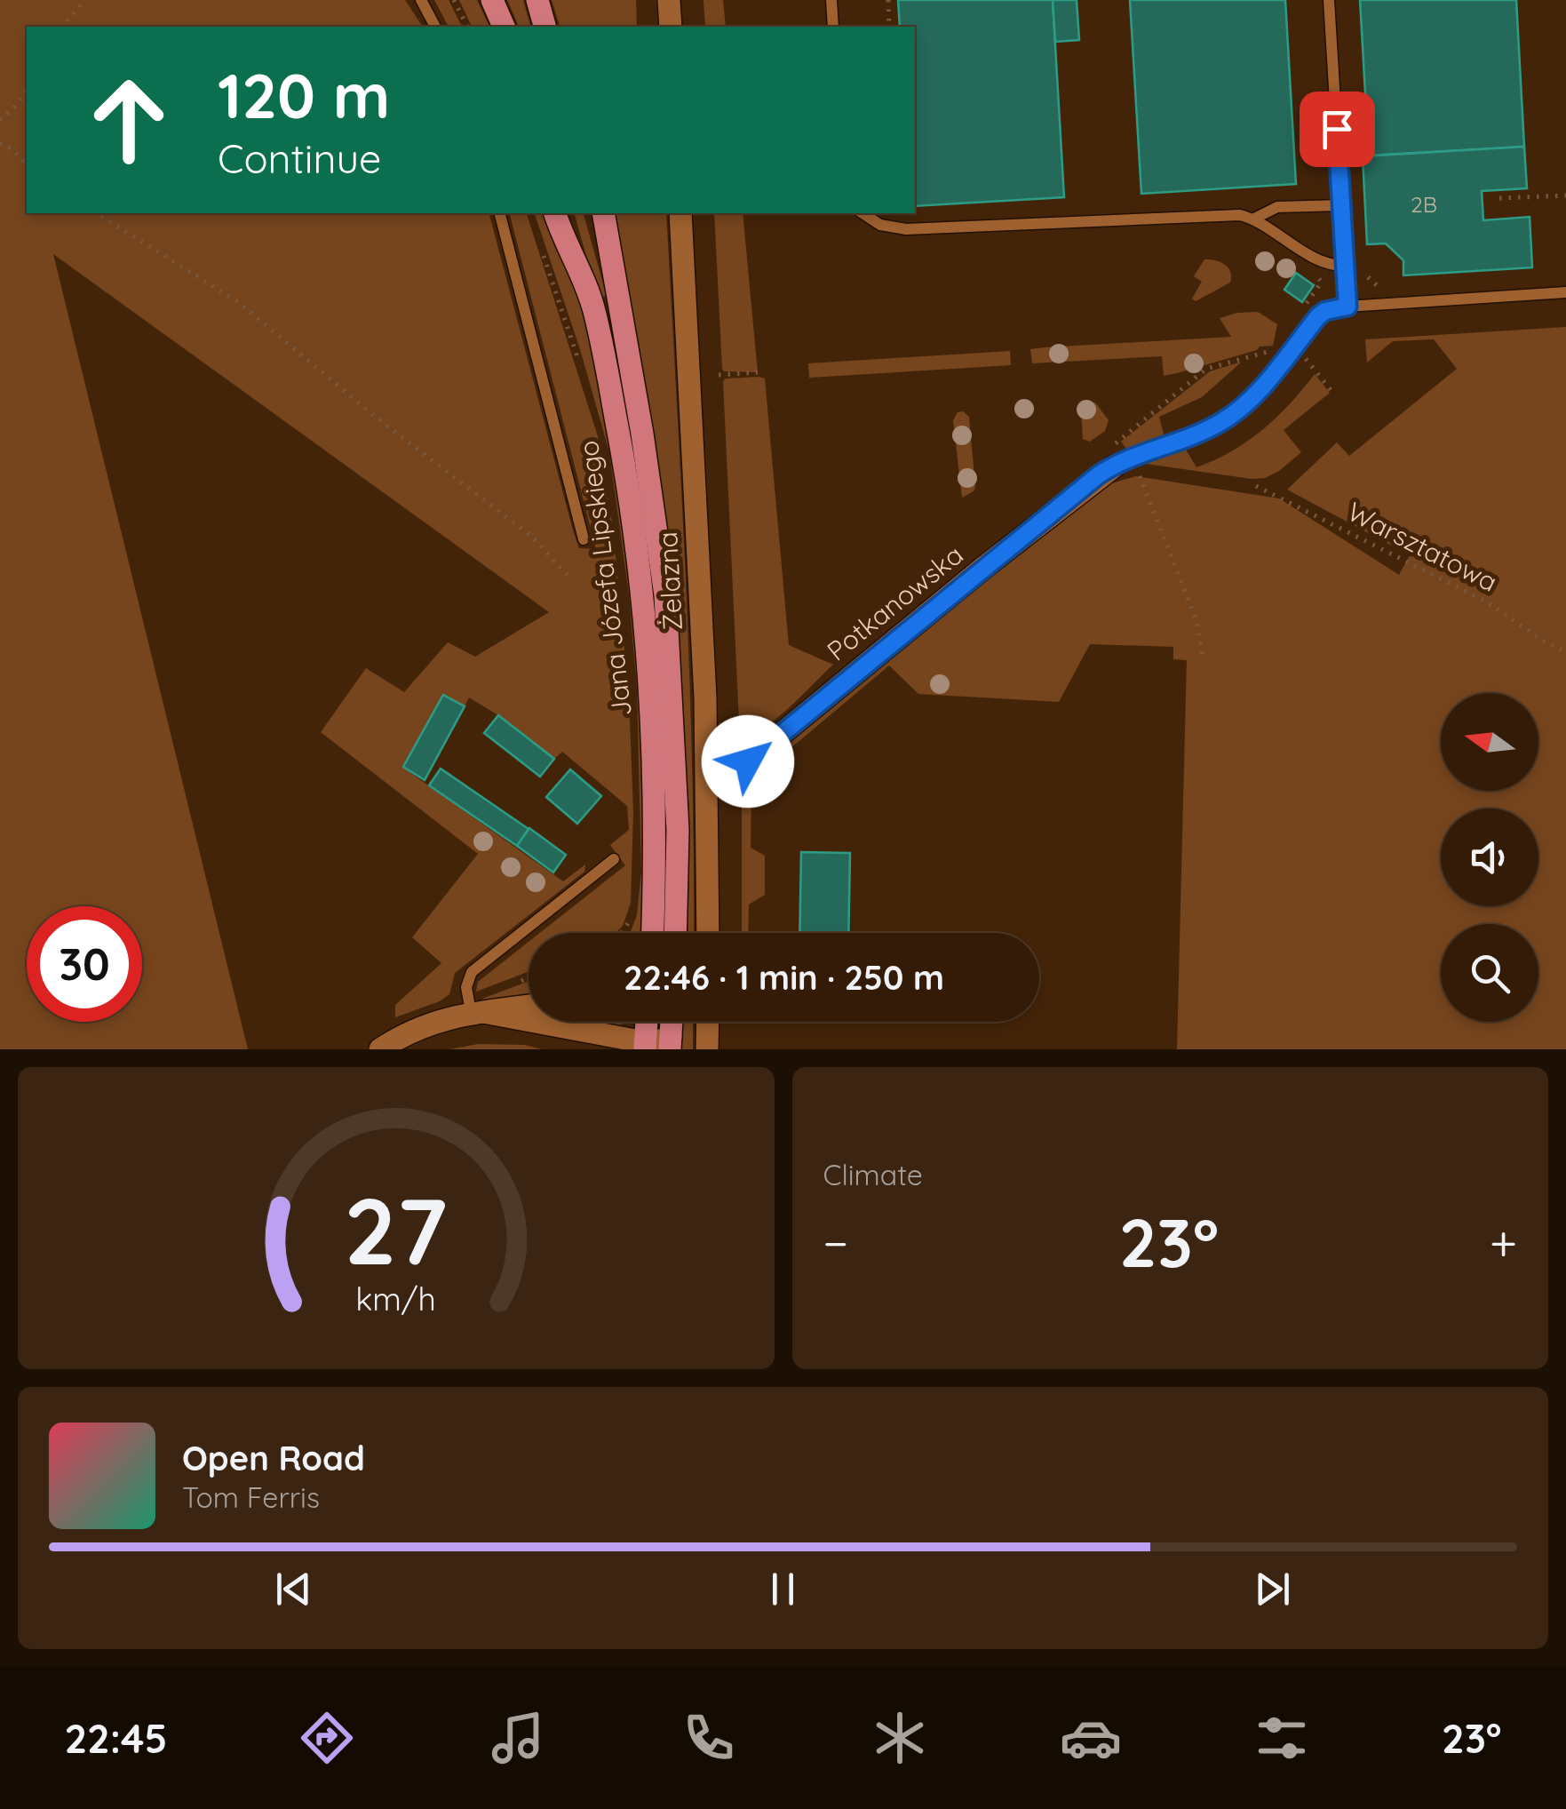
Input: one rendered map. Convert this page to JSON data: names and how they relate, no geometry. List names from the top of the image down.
{
  "streets": {
    "main road": ["Jana Józefa Lipskiego"],
    "street": ["Żelazna", "Potkanowska"],
    "path": ["Warsztatowa"]
  },
  "crossings": [
    ["Żelazna", "Potkanowska"]
  ],
  "house_numbers": ["2B"],
  "north": "left",
  "page": {
    "turn": ["120 m", "Continue"],
    "limit": "30",
    "trip": "22:46 · 1 min · 250 m",
    "tile": "Climate",
    "heat": ["−", "23°", "+"],
    "song": ["Open Road", "Tom Ferris"],
    "tabs": ["22:45", "23°"],
    "gauge": ["27", "km/h"]
  }
}
